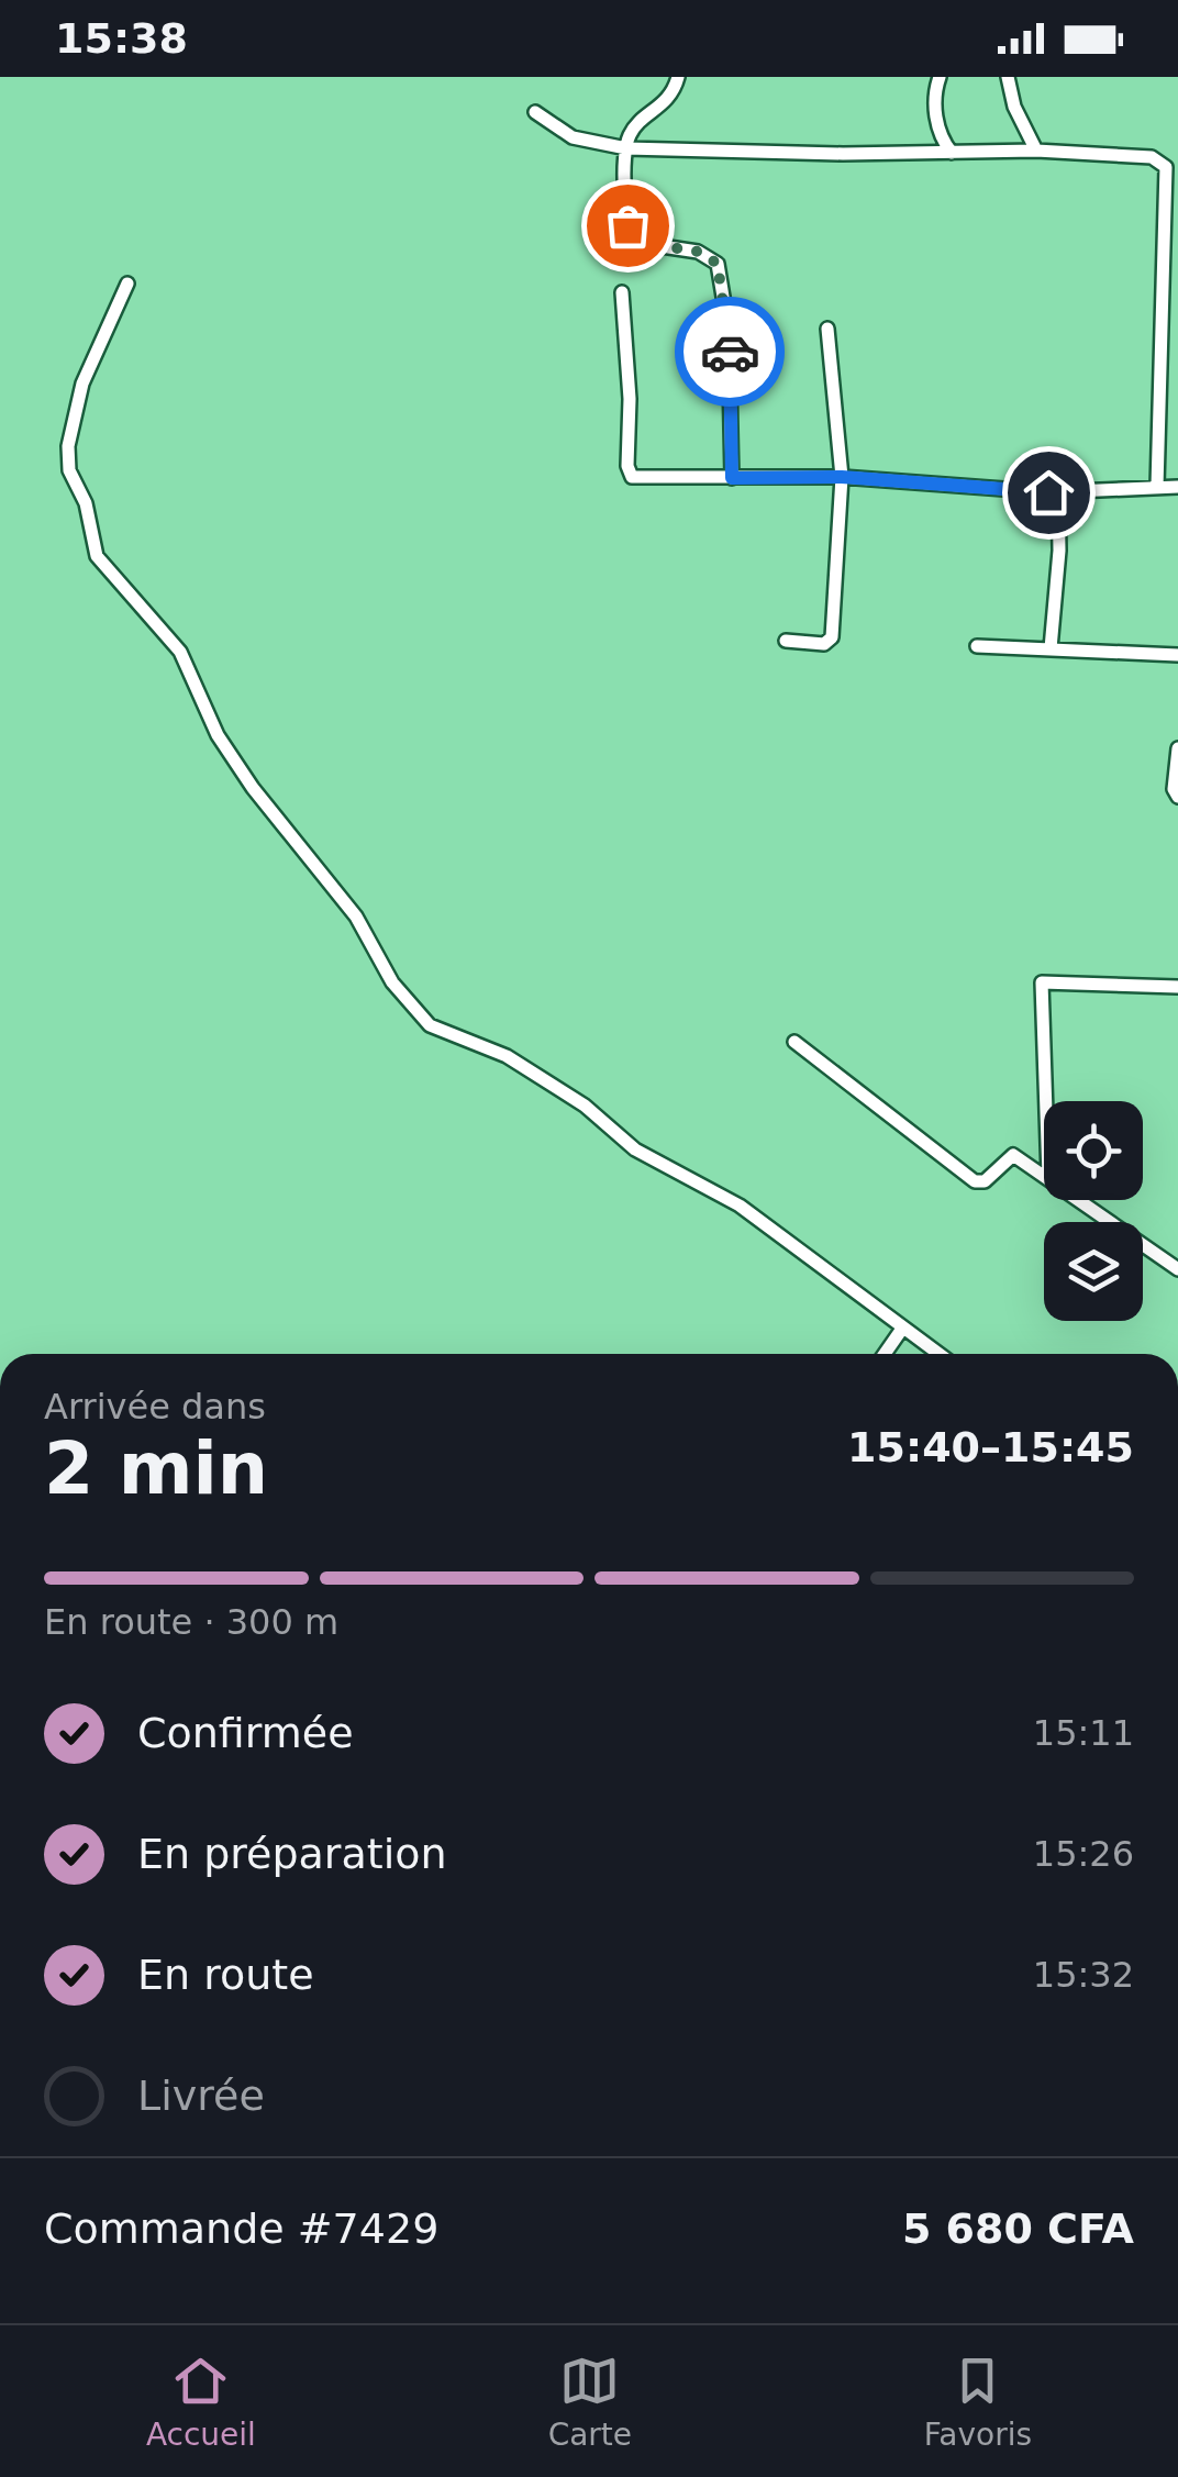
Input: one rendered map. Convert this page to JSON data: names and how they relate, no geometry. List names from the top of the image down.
{
  "page": {
    "status": "15:38",
    "heading": ["2 min", "Arrivée dans", "15:40–15:45"],
    "panel": ["Commande #7429", "5 680 CFA"],
    "bar": "En route · 300 m",
    "list": [
      ["Confirmée", "15:11"],
      ["En préparation", "15:26"],
      ["En route", "15:32"],
      "Livrée"
    ],
    "tabs": ["Accueil", "Carte", "Favoris"]
  }
}
